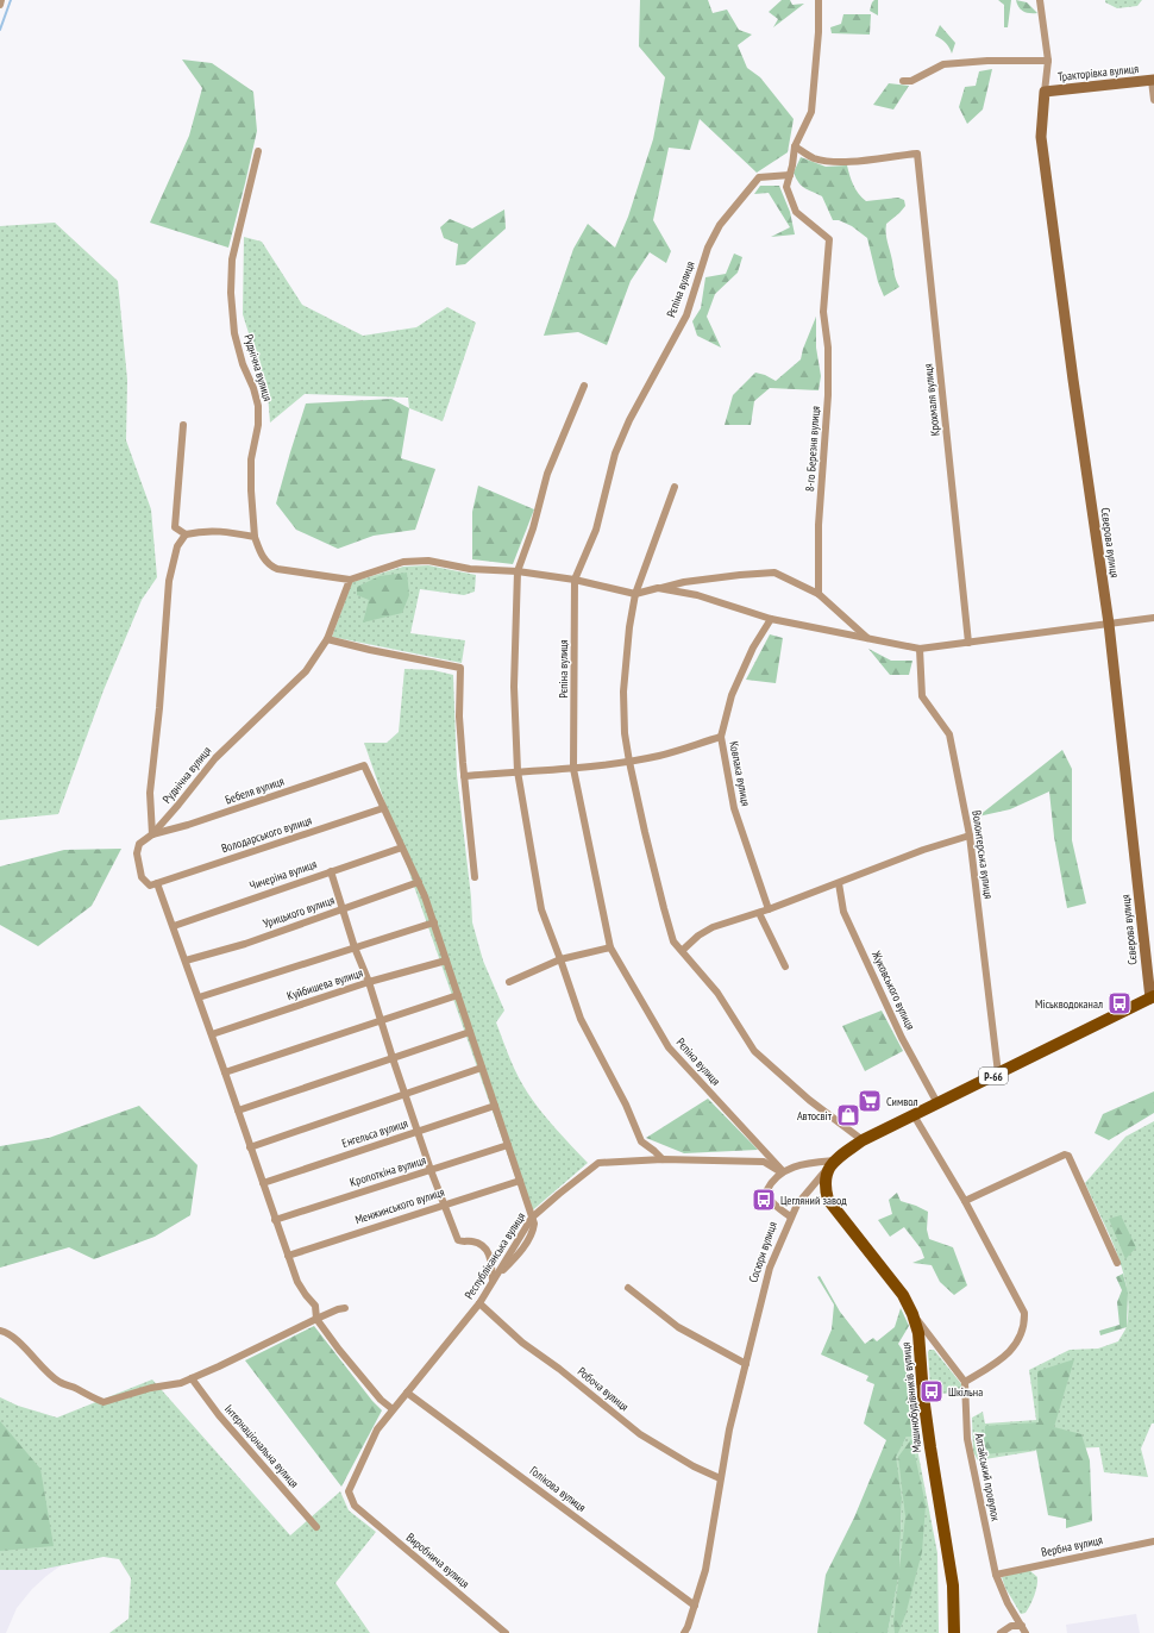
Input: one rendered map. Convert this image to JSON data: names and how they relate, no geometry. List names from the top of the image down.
{
  "streets": {
    "main road": [
      "Тракторівка вулиця",
      "Сєверова вулиця",
      "Р-66",
      "Сосюри вулиця",
      "Машинобудівників вулиця"
    ],
    "street": [
      "Рєпіна вулиця",
      "Руднічна вулиця",
      "Крохмаля вулиця",
      "8-го Березня вулиця",
      "Ковпака вулиця",
      "Бебеля вулиця",
      "Володарського вулиця",
      "Волонтерська вулиця",
      "Чичеріна вулиця",
      "Урицького вулиця",
      "Куйбишева вулиця",
      "Жуковського вулиця",
      "Енгельса вулиця",
      "Кропоткіна вулиця",
      "Менжинського вулиця",
      "Республіканська вулиця",
      "Робоча вулиця",
      "Інтернаціональна вулиця",
      "Алтайський провулок",
      "Голікова вулиця",
      "Вербна вулиця",
      "Виробнича вулиця"
    ]
  },
  "crossings": [
    ["Тракторівка вулиця", "Сєверова вулиця"],
    ["Рєпіна вулиця", "8-го Березня вулиця"],
    ["Рєпіна вулиця", "Республіканська вулиця"],
    ["Руднічна вулиця", "Бебеля вулиця"],
    ["Сєверова вулиця", "Сосюри вулиця"],
    ["Бебеля вулиця", "Володарського вулиця"],
    ["Волонтерська вулиця", "Сосюри вулиця"],
    ["Жуковського вулиця", "Сосюри вулиця"],
    ["Сосюри вулиця", "Робоча вулиця"],
    ["Сосюри вулиця", "Машинобудівників вулиця"],
    ["Сосюри вулиця", "Голікова вулиця"],
    ["Республіканська вулиця", "Робоча вулиця"],
    ["Республіканська вулиця", "Голікова вулиця"],
    ["Республіканська вулиця", "Виробнича вулиця"],
    ["Алтайський провулок", "Вербна вулиця"]
  ],
  "places": {
    "bus stop": ["Міськводоканал", "Цегляний завод", "Шкільна"],
    "supermarket": ["Символ"],
    "shop": ["Автосвіт"]
  }
}
